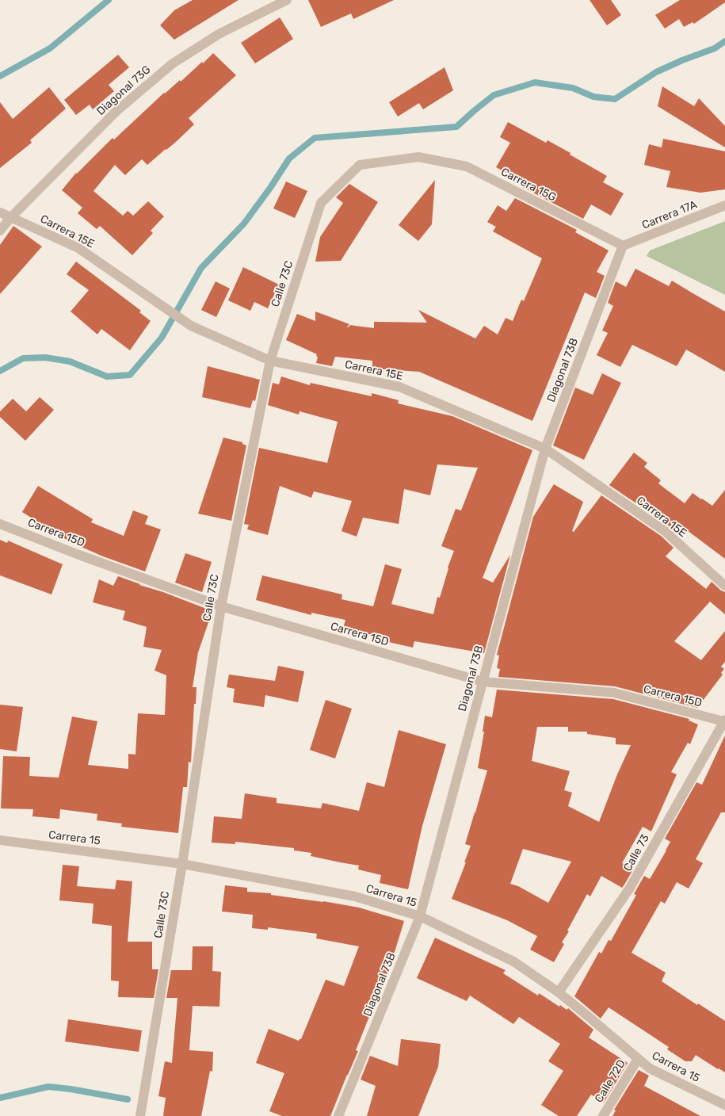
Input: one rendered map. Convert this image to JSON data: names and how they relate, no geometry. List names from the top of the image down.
{
  "streets": {
    "street": [
      "Diagonal 73G",
      "Carrera 15G",
      "Carrera 17A",
      "Carrera 15E",
      "Calle 73C",
      "Diagonal 73B",
      "Carrera 15D",
      "Carrera 15",
      "Calle 73",
      "Calle 72D"
    ]
  },
  "crossings": [
    ["Diagonal 73G", "Carrera 15E"],
    ["Carrera 15G", "Carrera 17A"],
    ["Carrera 15G", "Calle 73C"],
    ["Carrera 15G", "Diagonal 73B"],
    ["Carrera 17A", "Diagonal 73B"],
    ["Carrera 15E", "Calle 73C"],
    ["Carrera 15E", "Diagonal 73B"],
    ["Calle 73C", "Carrera 15D"],
    ["Calle 73C", "Carrera 15"],
    ["Diagonal 73B", "Carrera 15D"],
    ["Diagonal 73B", "Carrera 15"],
    ["Carrera 15D", "Calle 73"],
    ["Carrera 15", "Calle 73"],
    ["Carrera 15", "Calle 72D"]
  ]
}
